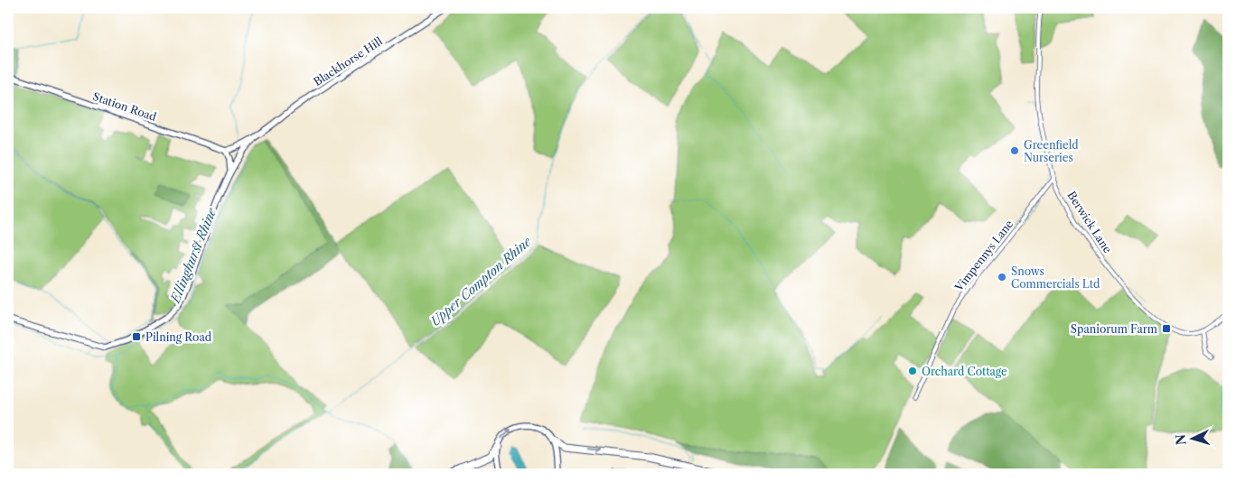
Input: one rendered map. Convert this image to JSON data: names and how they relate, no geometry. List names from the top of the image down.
{
  "streets": {
    "main road": ["Blackhorse Hill", "Station Road"],
    "street": ["Berwick Lane", "Vimpennys Lane"]
  },
  "crossings": [
    ["Berwick Lane", "Vimpennys Lane"]
  ],
  "water": ["Ellinghurst Rhine", "Upper Compton Rhine"],
  "places": {
    "other": ["Greenfield Nurseries", "Snows Commercials Ltd", "Orchard Cottage"],
    "transit": ["Spaniorum Farm", "Pilning Road"]
  },
  "north": "left"
}
